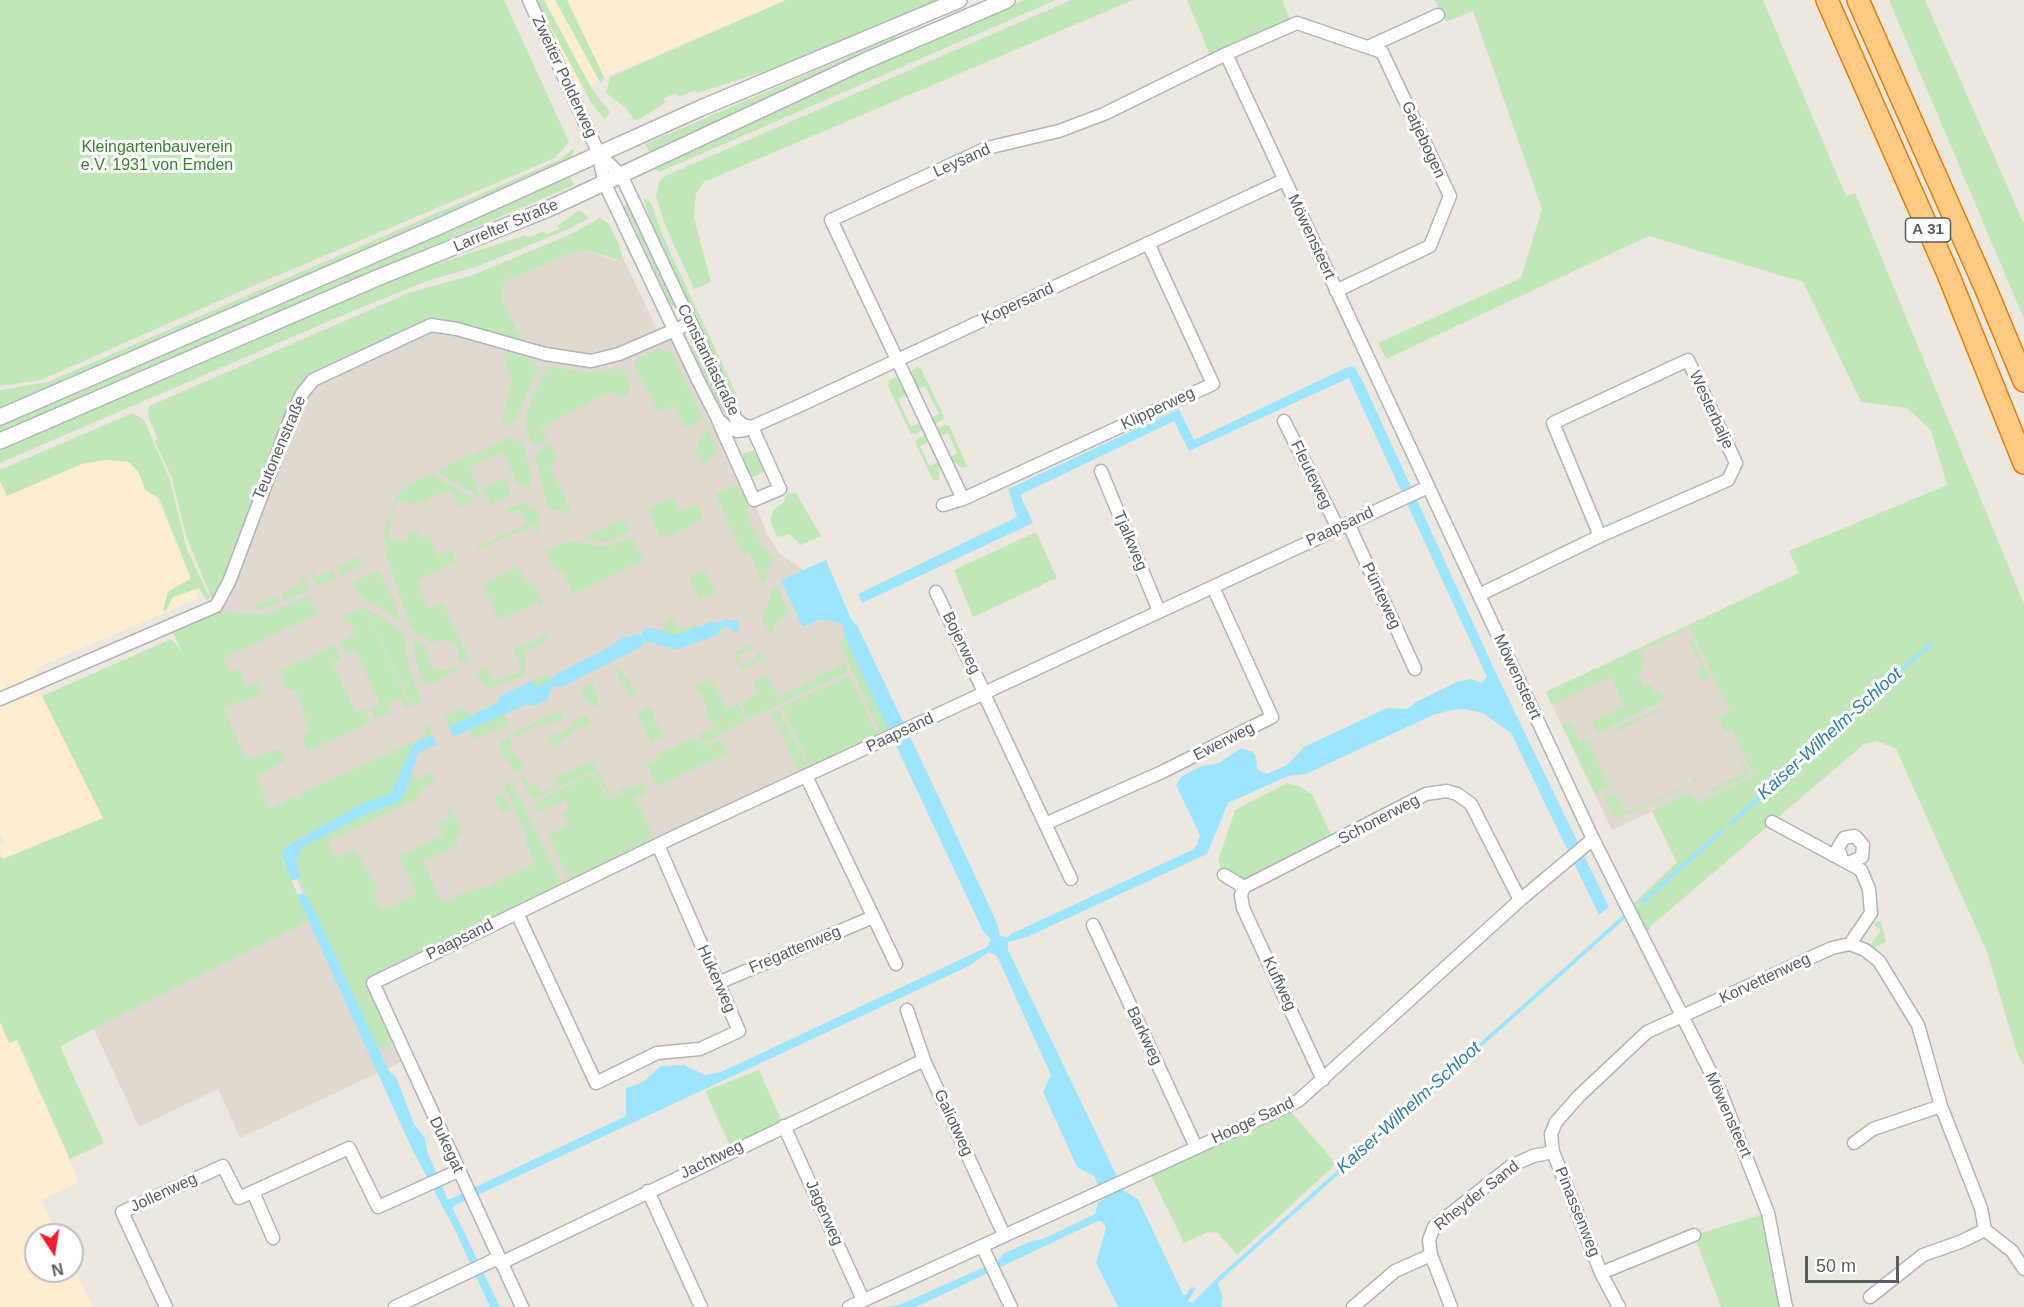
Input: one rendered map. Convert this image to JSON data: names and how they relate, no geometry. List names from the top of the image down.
{
  "streets": {
    "highway": ["A 31"],
    "street": [
      "Zweiter Polderweg",
      "Gatjebogen",
      "Leysand",
      "Larrelter Straße",
      "Möwensteert",
      "Kopersand",
      "Constantiastraße",
      "Klipperweg",
      "Westerbalje",
      "Teutonenstraße",
      "Fleuteweg",
      "Paapsand",
      "Tjalkweg",
      "Pünteweg",
      "Bojerweg",
      "Ewerweg",
      "Schonerweg",
      "Fregattenweg",
      "Hukerweg",
      "Korvettenweg",
      "Kuffweg",
      "Barkweg",
      "Hooge Sand",
      "Galiotweg",
      "Dukegat",
      "Jachtweg",
      "Jollenweg",
      "Rheyder Sand",
      "Pinassenweg",
      "Jagerweg"
    ]
  },
  "crossings": [
    ["Zweiter Polderweg", "Larrelter Straße"],
    ["Zweiter Polderweg", "Constantiastraße"],
    ["Gatjebogen", "Leysand"],
    ["Gatjebogen", "Möwensteert"],
    ["Leysand", "Möwensteert"],
    ["Leysand", "Kopersand"],
    ["Larrelter Straße", "Constantiastraße"],
    ["Möwensteert", "Kopersand"],
    ["Möwensteert", "Westerbalje"],
    ["Möwensteert", "Paapsand"],
    ["Möwensteert", "Korvettenweg"],
    ["Möwensteert", "Hooge Sand"],
    ["Kopersand", "Constantiastraße"],
    ["Kopersand", "Klipperweg"],
    ["Constantiastraße", "Teutonenstraße"],
    ["Fleuteweg", "Paapsand"],
    ["Fleuteweg", "Pünteweg"],
    ["Paapsand", "Tjalkweg"],
    ["Paapsand", "Pünteweg"],
    ["Paapsand", "Bojerweg"],
    ["Paapsand", "Ewerweg"],
    ["Paapsand", "Hukerweg"],
    ["Paapsand", "Dukegat"],
    ["Schonerweg", "Kuffweg"],
    ["Schonerweg", "Hooge Sand"],
    ["Fregattenweg", "Hukerweg"],
    ["Kuffweg", "Hooge Sand"],
    ["Barkweg", "Hooge Sand"],
    ["Hooge Sand", "Galiotweg"],
    ["Hooge Sand", "Jagerweg"],
    ["Galiotweg", "Jachtweg"],
    ["Dukegat", "Jachtweg"],
    ["Jachtweg", "Jagerweg"],
    ["Rheyder Sand", "Pinassenweg"]
  ],
  "water": ["Kaiser-Wilhelm-Schloot"],
  "parks": ["Kleingartenbauverein e.V. 1931 von Emden"],
  "scale_bar": "50 m",
  "north": "bottom"
}
